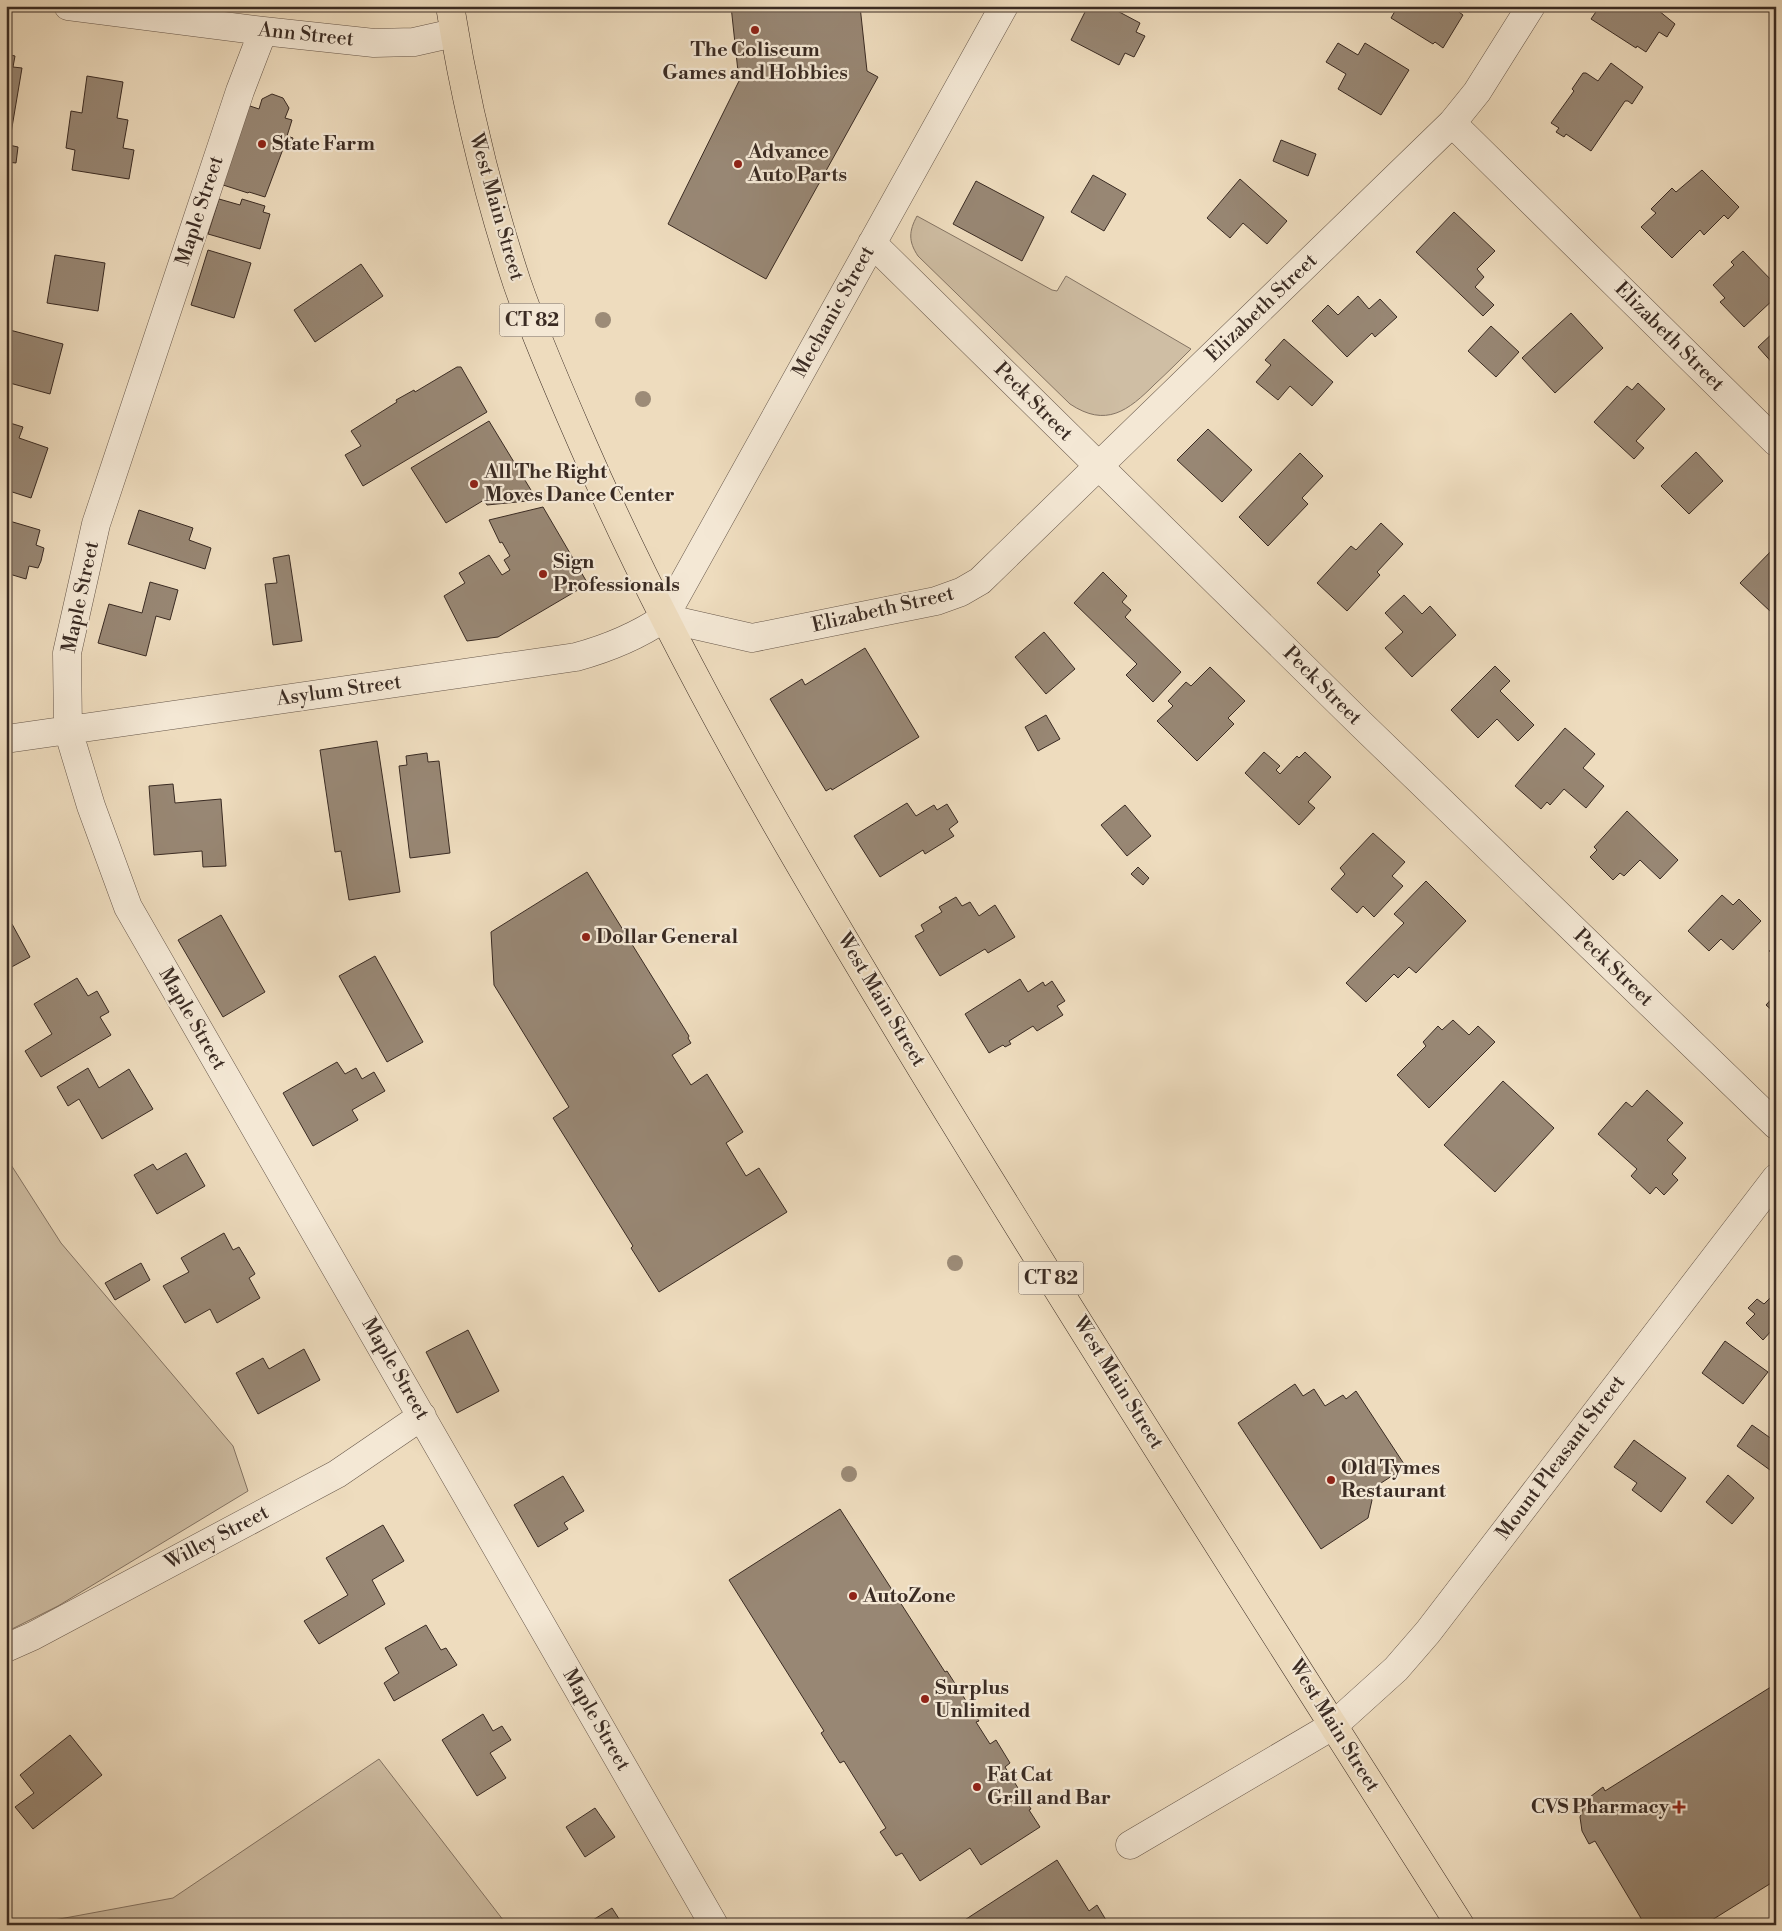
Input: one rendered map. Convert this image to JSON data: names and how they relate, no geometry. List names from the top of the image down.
{
  "streets": {
    "main road": ["West Main Street", "CT 82"],
    "street": [
      "Ann Street",
      "Maple Street",
      "Elizabeth Street",
      "Mechanic Street",
      "Peck Street",
      "Asylum Street",
      "Mount Pleasant Street",
      "Willey Street"
    ]
  },
  "crossings": [
    ["Ann Street", "West Main Street"],
    ["Ann Street", "Maple Street"],
    ["West Main Street", "Elizabeth Street"],
    ["West Main Street", "Mechanic Street"],
    ["West Main Street", "Asylum Street"],
    ["West Main Street", "Mount Pleasant Street"],
    ["Maple Street", "Asylum Street"],
    ["Maple Street", "Willey Street"],
    ["Elizabeth Street", "Mechanic Street"],
    ["Elizabeth Street", "Peck Street"],
    ["Elizabeth Street", "Asylum Street"],
    ["Mechanic Street", "Peck Street"],
    ["Mechanic Street", "Asylum Street"]
  ],
  "places": {
    "other": [
      "The Coliseum Games and Hobbies",
      "State Farm",
      "Advance Auto Parts",
      "All The Right Moves Dance Center",
      "Sign Professionals",
      "Dollar General",
      "Old Tymes Restaurant",
      "AutoZone",
      "Surplus Unlimited",
      "Fat Cat Grill and Bar"
    ],
    "health": ["CVS Pharmacy"]
  }
}
